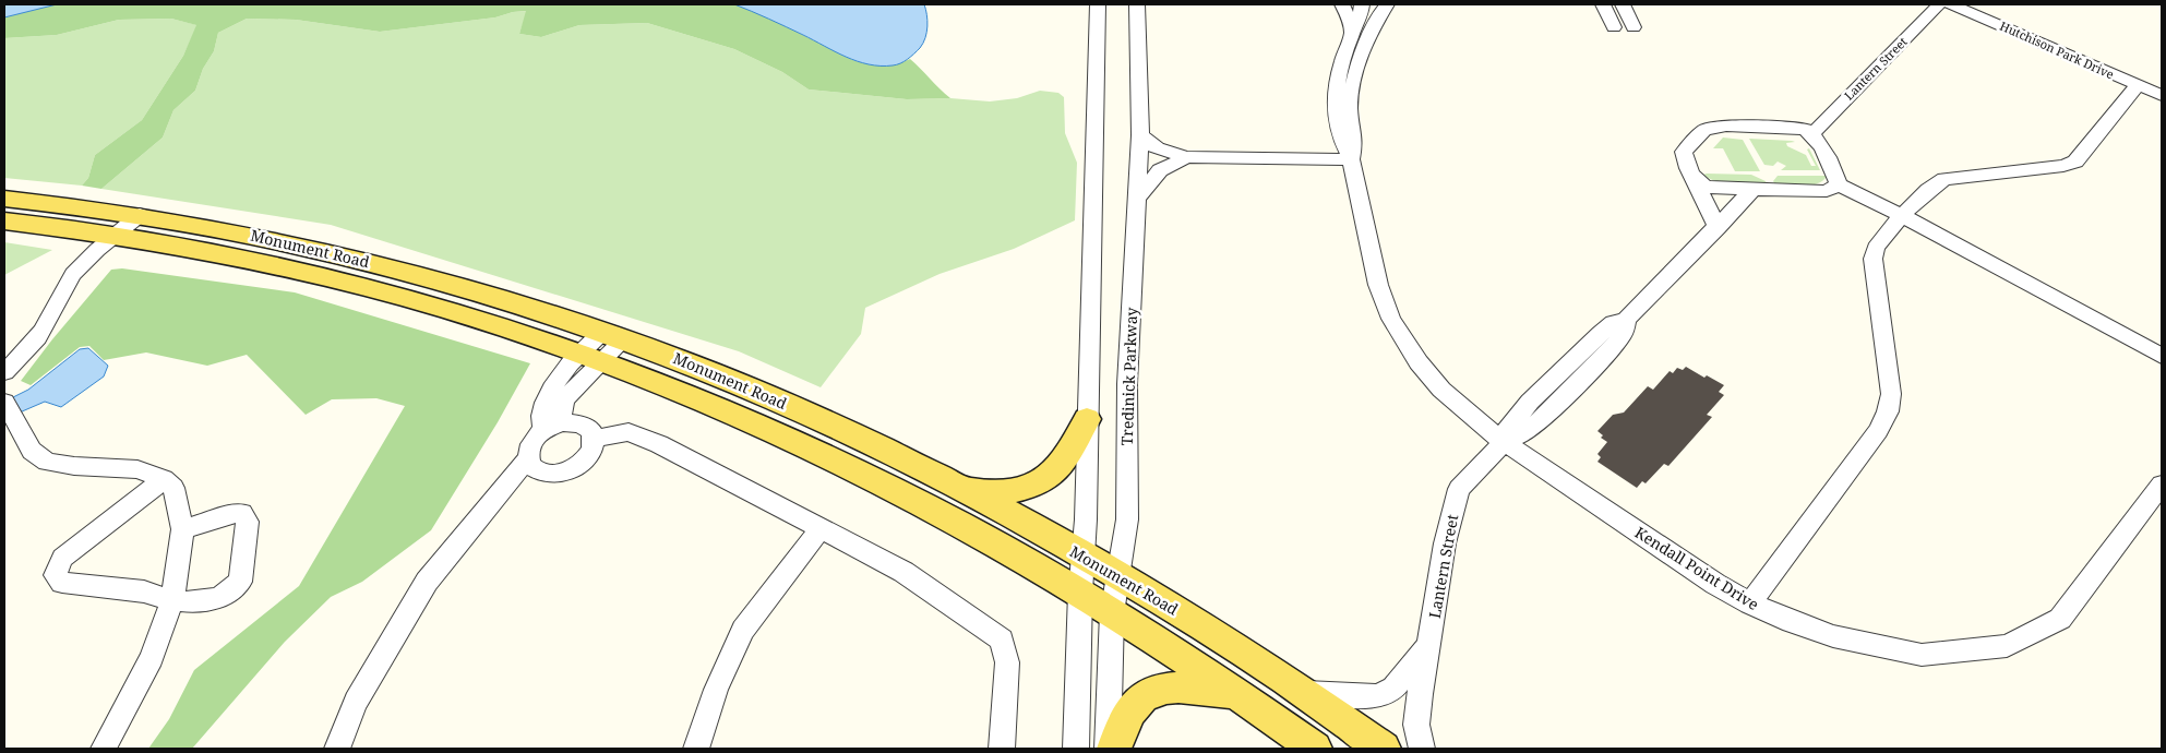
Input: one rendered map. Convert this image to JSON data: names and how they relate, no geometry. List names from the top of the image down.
{
  "streets": {
    "main road": ["Monument Road"],
    "street": [
      "Hutchison Park Drive",
      "Lantern Street",
      "Tredinick Parkway",
      "Kendall Point Drive"
    ]
  },
  "crossings": [
    ["Lantern Street", "Kendall Point Drive"],
    ["Monument Road", "Tredinick Parkway"]
  ]
}
